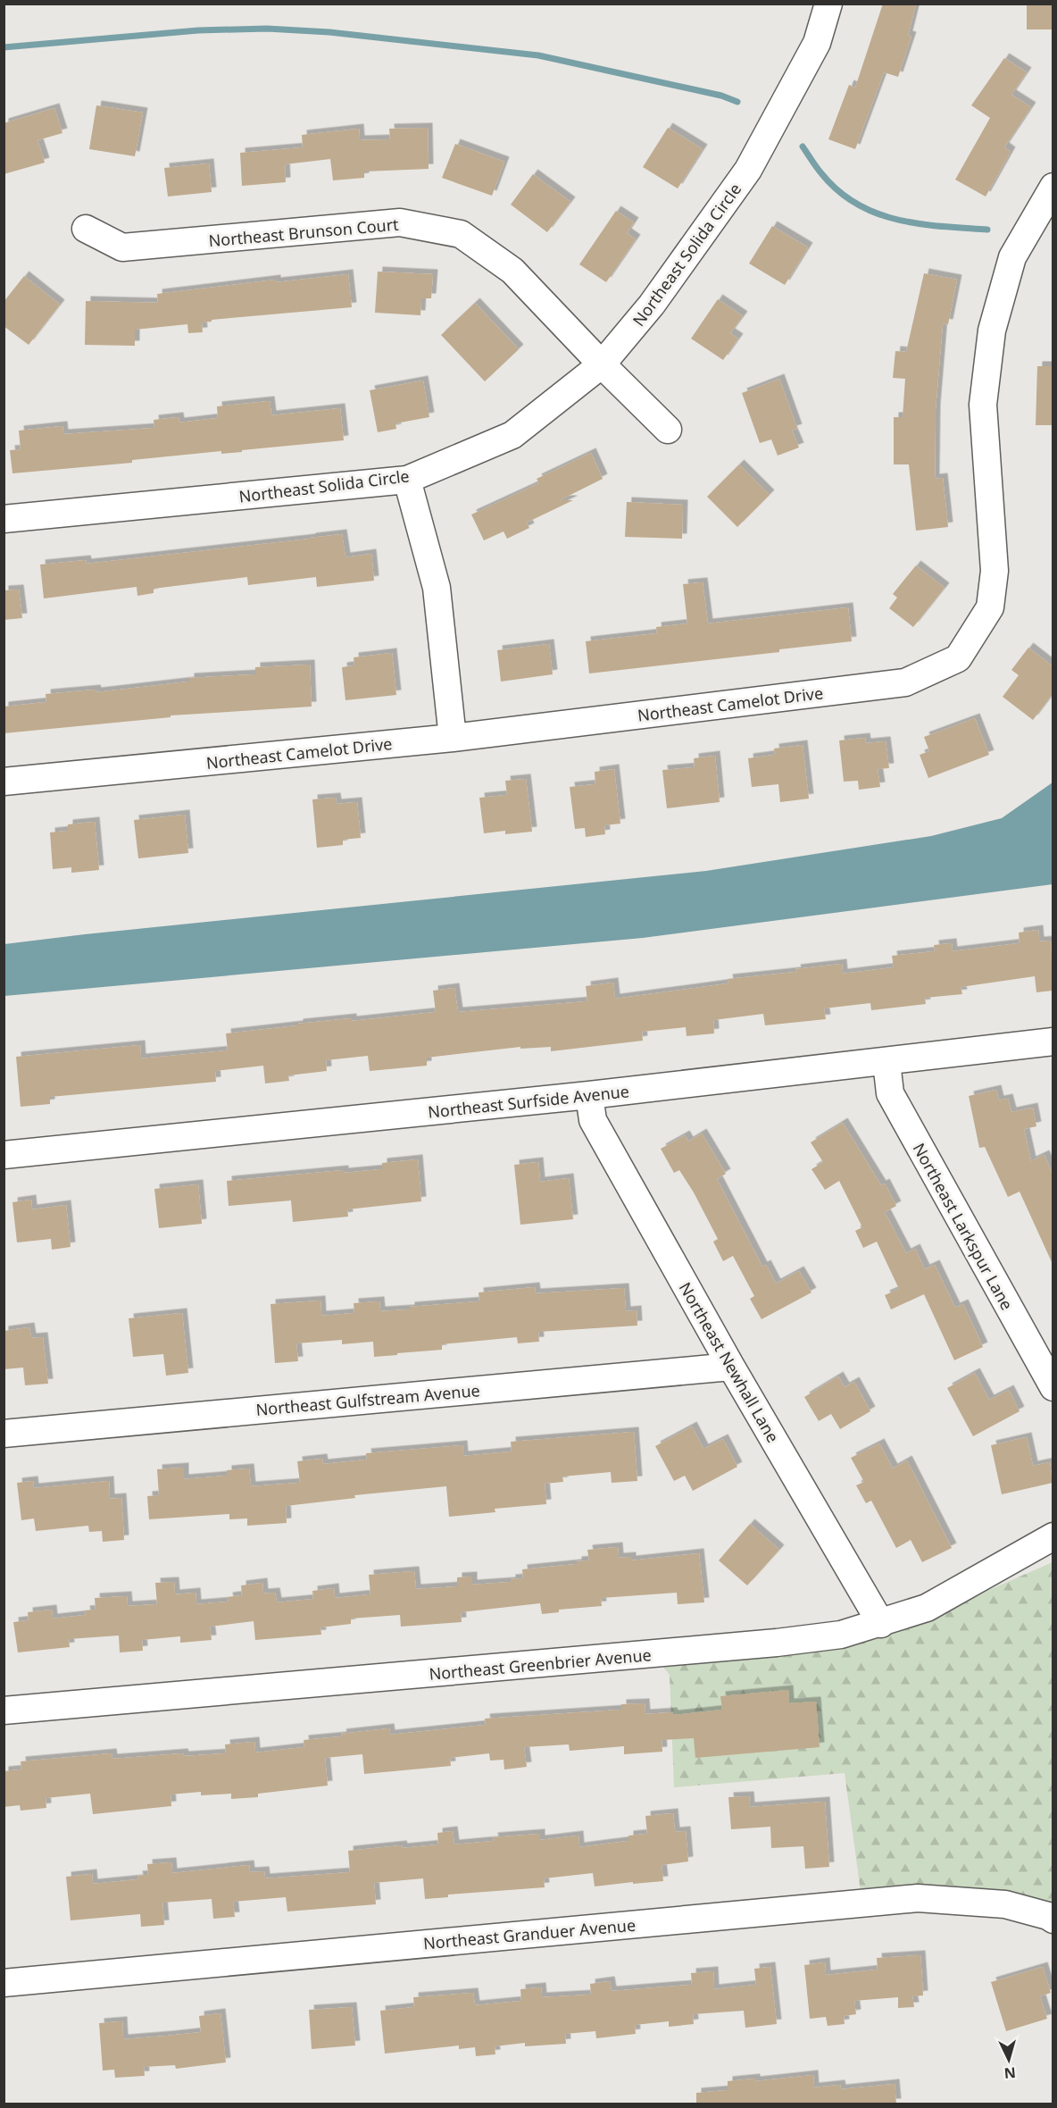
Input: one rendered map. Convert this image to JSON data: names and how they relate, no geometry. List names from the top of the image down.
{
  "streets": {
    "street": [
      "Northeast Brunson Court",
      "Northeast Solida Circle",
      "Northeast Camelot Drive",
      "Northeast Surfside Avenue",
      "Northeast Larkspur Lane",
      "Northeast Newhall Lane",
      "Northeast Gulfstream Avenue",
      "Northeast Greenbrier Avenue",
      "Northeast Granduer Avenue"
    ]
  },
  "crossings": [
    ["Northeast Brunson Court", "Northeast Solida Circle"],
    ["Northeast Surfside Avenue", "Northeast Larkspur Lane"],
    ["Northeast Surfside Avenue", "Northeast Newhall Lane"],
    ["Northeast Newhall Lane", "Northeast Gulfstream Avenue"],
    ["Northeast Newhall Lane", "Northeast Greenbrier Avenue"]
  ],
  "north": "bottom"
}
